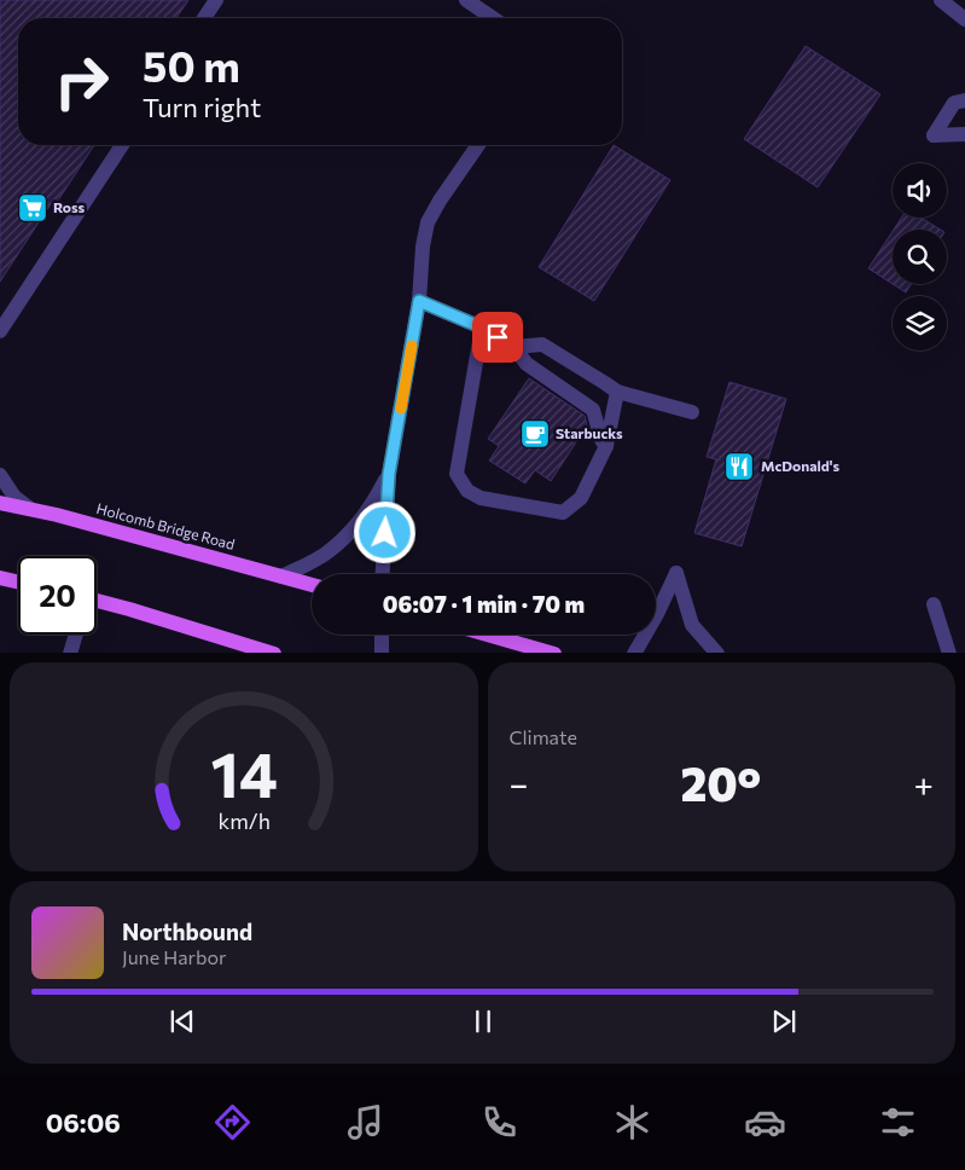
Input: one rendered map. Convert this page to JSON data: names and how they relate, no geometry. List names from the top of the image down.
{
  "streets": {
    "main road": ["Holcomb Bridge Road"]
  },
  "places": {
    "supermarket": ["Ross"],
    "cafe": ["Starbucks"],
    "restaurant": ["McDonald's"]
  },
  "page": {
    "turn": ["50 m", "Turn right"],
    "limit": "20",
    "trip": "06:07 · 1 min · 70 m",
    "tile": "Climate",
    "heat": ["−", "20°", "+"],
    "song": ["Northbound", "June Harbor"],
    "tabs": "06:06",
    "gauge": ["14", "km/h"]
  }
}
